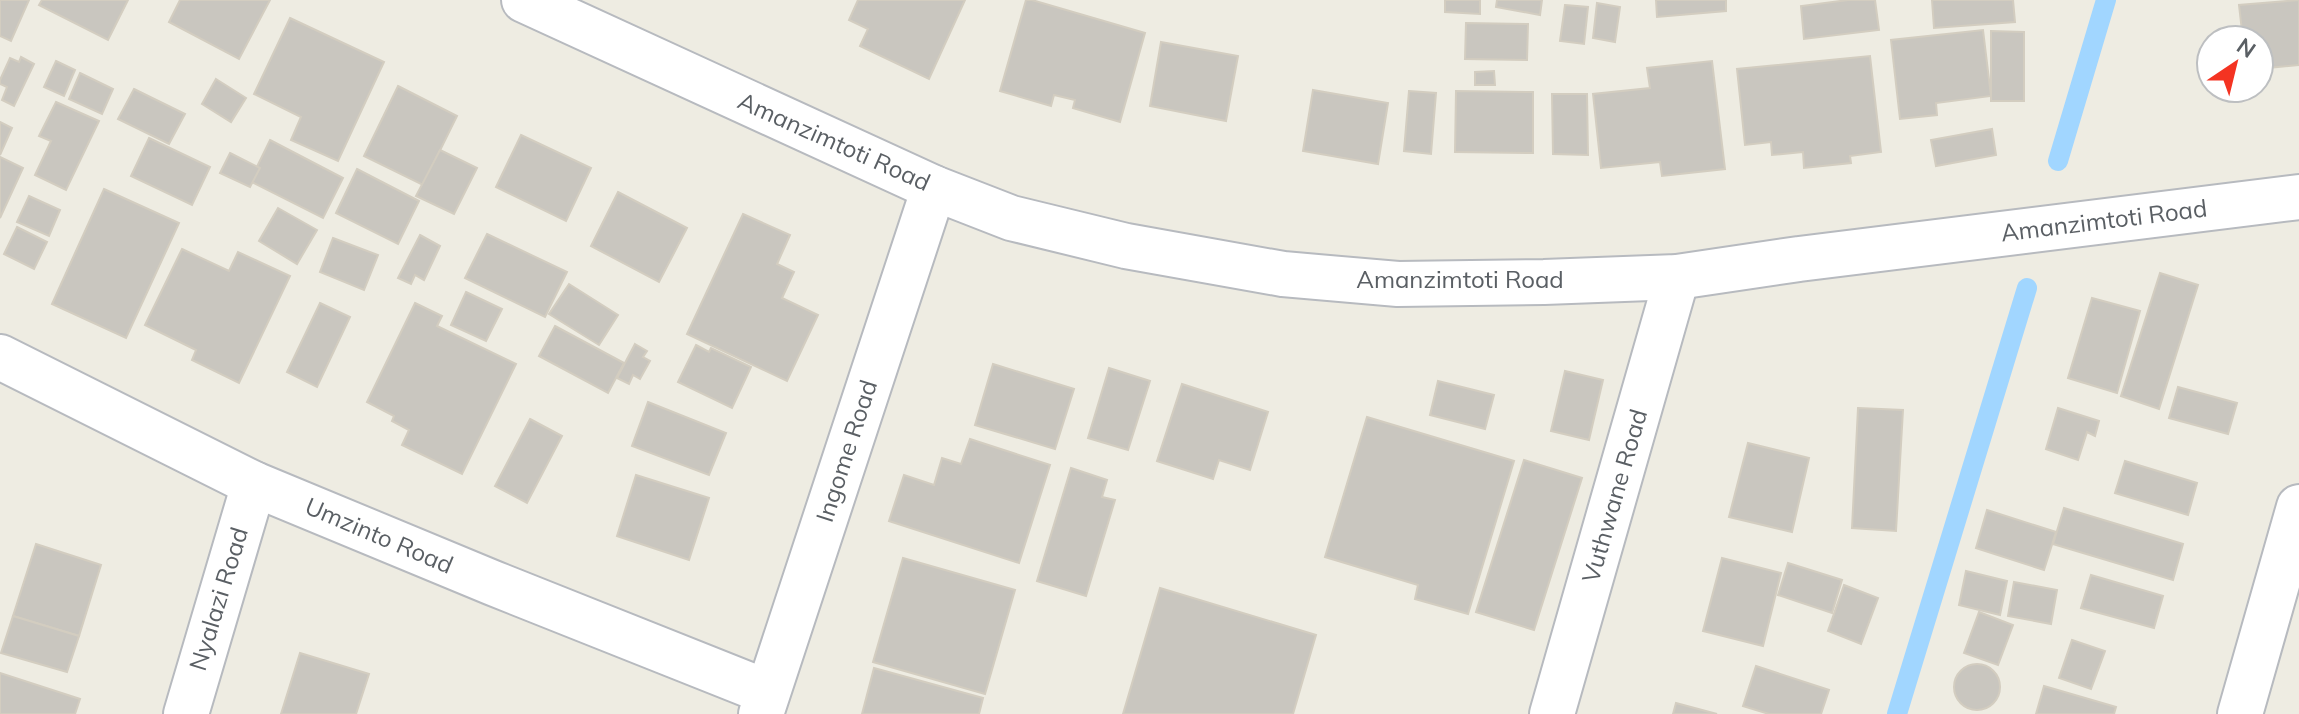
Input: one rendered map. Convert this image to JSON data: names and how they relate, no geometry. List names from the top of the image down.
{
  "streets": {
    "street": [
      "Amanzimtoti Road",
      "Ingome Road",
      "Vuthwane Road",
      "Umzinto Road",
      "Nyalazi Road"
    ]
  },
  "crossings": [
    ["Amanzimtoti Road", "Ingome Road"],
    ["Amanzimtoti Road", "Vuthwane Road"],
    ["Ingome Road", "Umzinto Road"],
    ["Umzinto Road", "Nyalazi Road"]
  ],
  "north": "top right"
}
